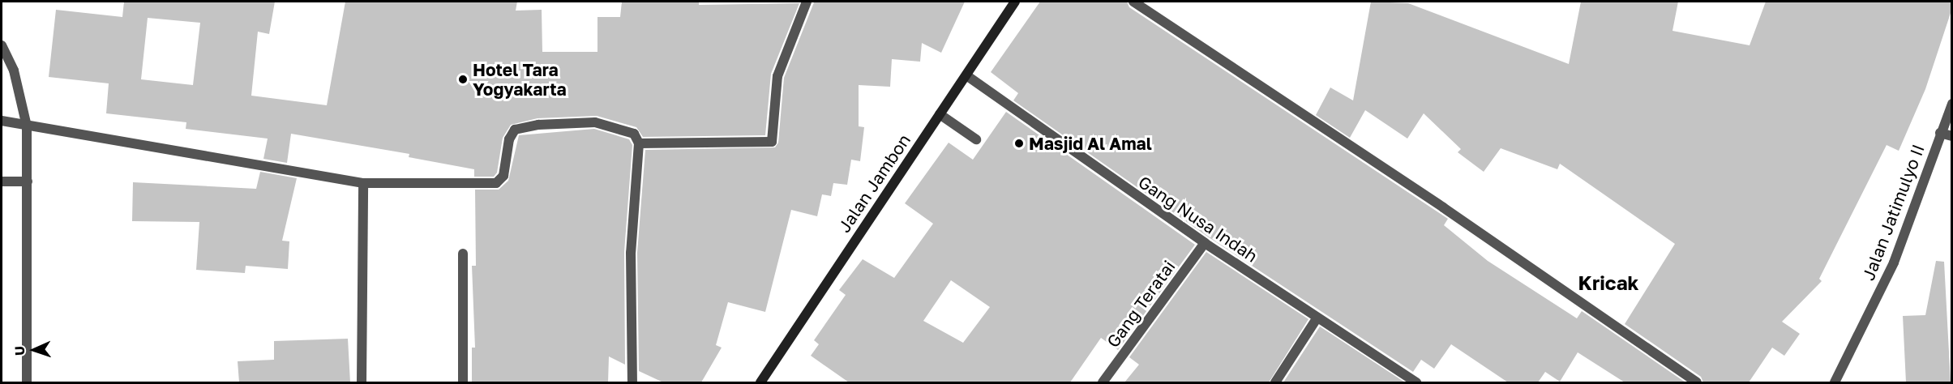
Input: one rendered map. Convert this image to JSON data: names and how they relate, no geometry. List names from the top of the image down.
{
  "streets": {
    "main road": ["Jalan Jambon"],
    "street": ["Jalan Jatimulyo II", "Gang Nusa Indah", "Gang Teratai"]
  },
  "crossings": [
    ["Jalan Jambon", "Gang Nusa Indah"],
    ["Gang Nusa Indah", "Gang Teratai"]
  ],
  "districts": ["Kricak"],
  "places": ["Hotel Tara Yogyakarta", "Masjid Al Amal"],
  "north": "left"
}
